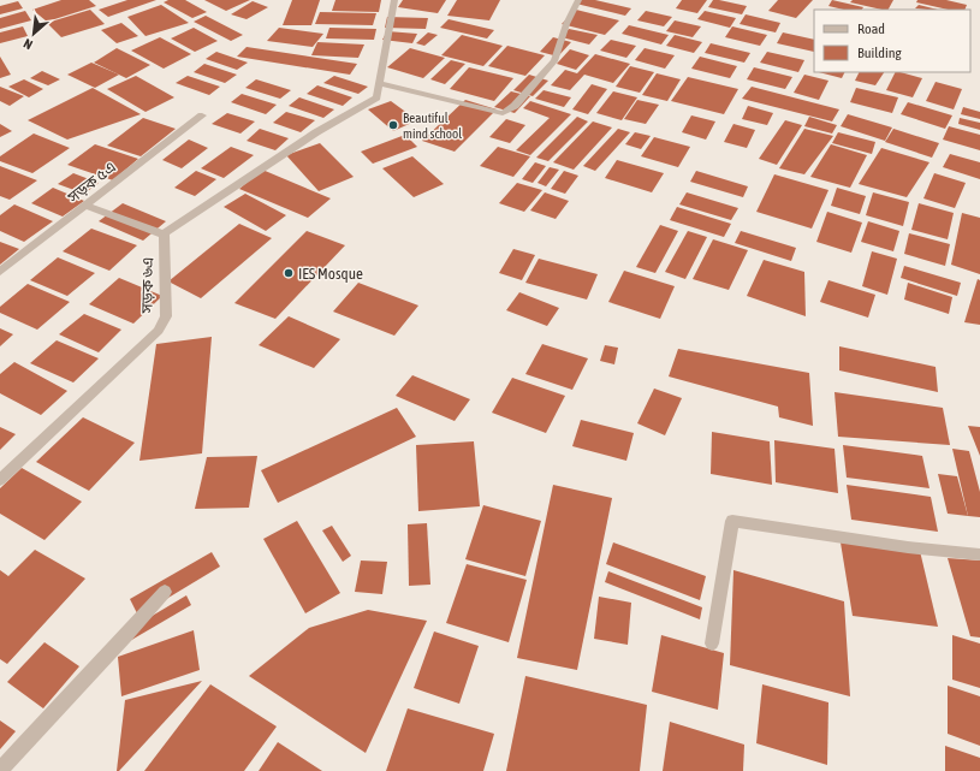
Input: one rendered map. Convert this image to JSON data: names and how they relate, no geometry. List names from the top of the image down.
{
  "streets": {
    "street": ["সড়ক ৫এ", "সড়ক ৬এ"]
  },
  "places": ["Beautiful mind school", "IES Mosque"],
  "legend": ["Road", "Building"],
  "north": "bottom left"
}
